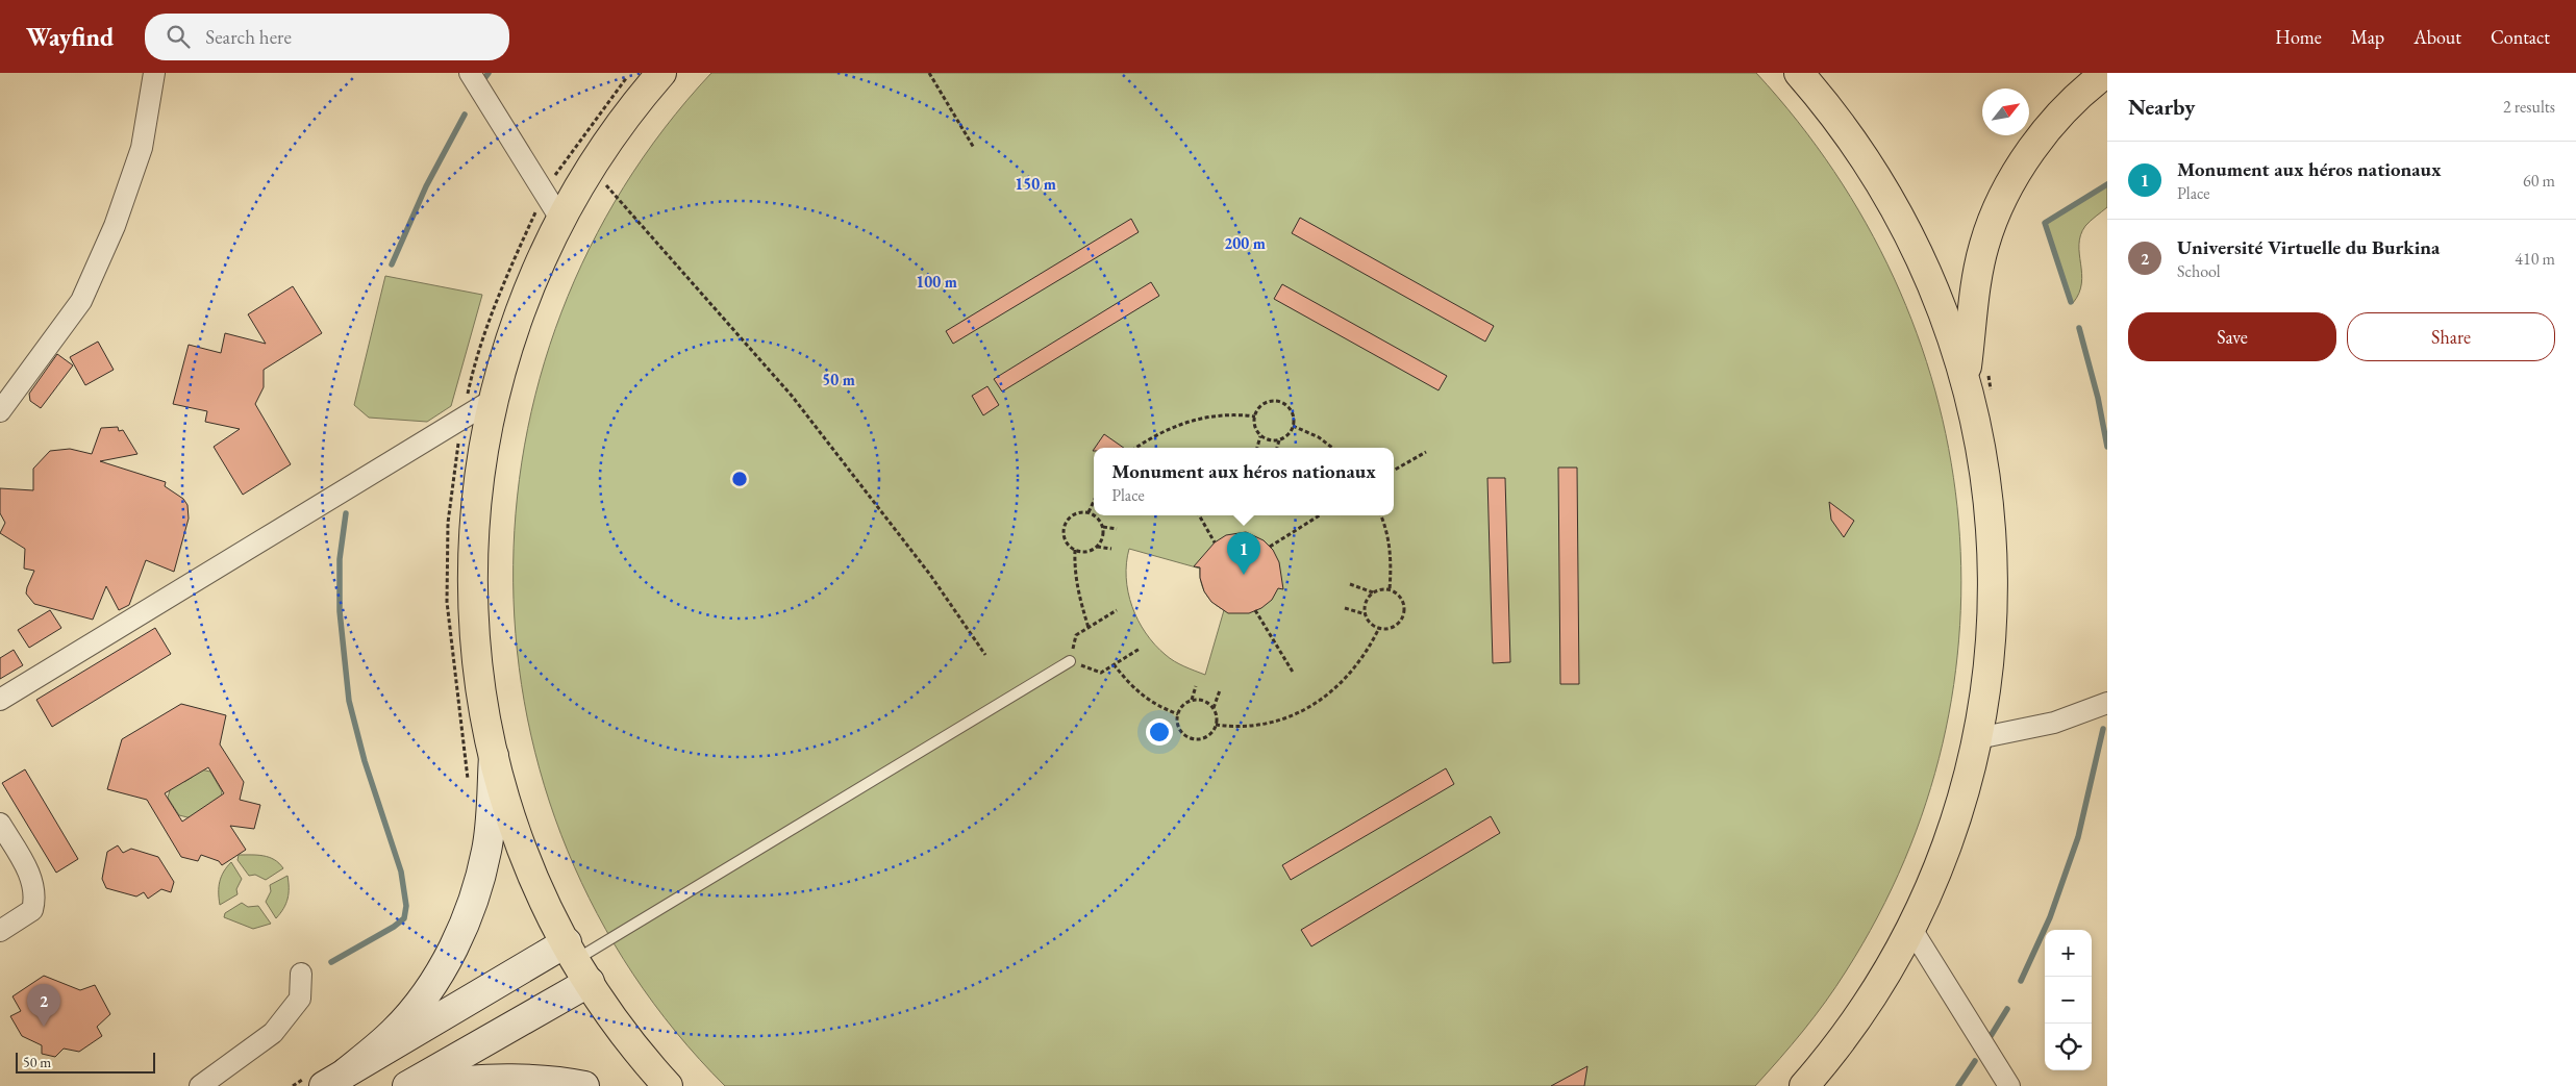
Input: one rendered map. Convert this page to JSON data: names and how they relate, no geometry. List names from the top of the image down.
{
  "scale_bar": "50 m",
  "north": "top right",
  "page": {
    "header": "Wayfind",
    "search": "Search here",
    "nav": [
      "Home",
      "Map",
      "About",
      "Contact"
    ],
    "heading": ["Nearby", "2 results"],
    "list": [
      {
        "mark": "1",
        "name": "Monument aux héros nationaux",
        "note": "Place",
        "value": "60 m"
      },
      {
        "mark": "2",
        "name": "Université Virtuelle du Burkina",
        "note": "School",
        "value": "410 m"
      }
    ],
    "buttons": ["Save", "Share"],
    "popup": ["Monument aux héros nationaux", "Place"],
    "pins": ["1", "2"],
    "map_buttons": ["+", "−"],
    "scale": "50 m"
  },
  "rings": [
    "150 m",
    "200 m",
    "100 m",
    "50 m"
  ]
}
